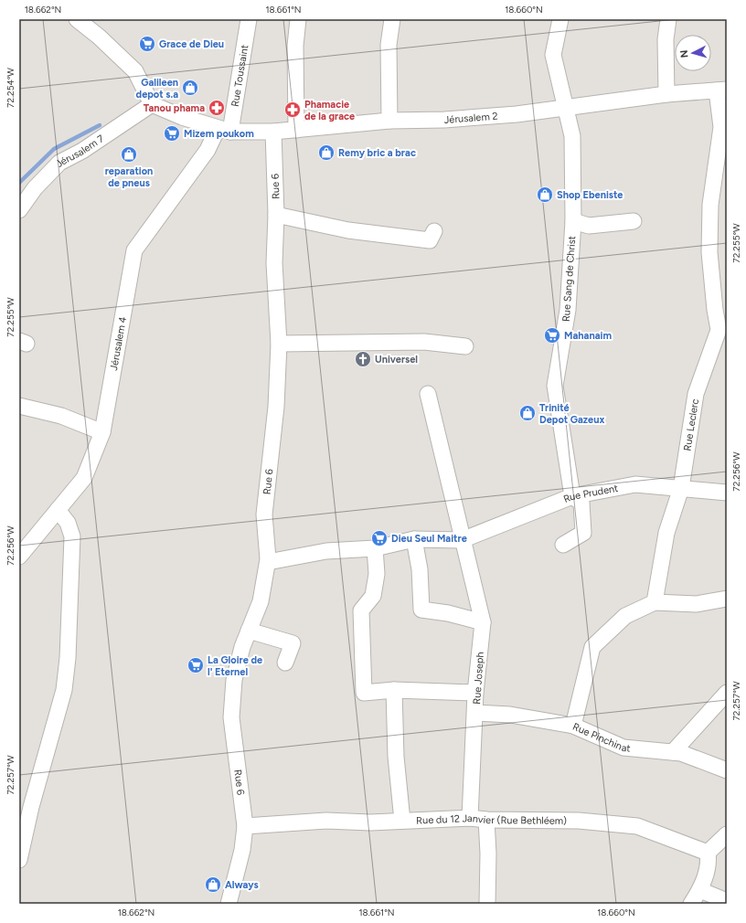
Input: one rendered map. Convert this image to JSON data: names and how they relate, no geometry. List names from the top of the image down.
{
  "streets": {
    "street": [
      "Rue Toussaint",
      "Jérusalem 2",
      "Jérusalem 7",
      "Rue 6",
      "Rue Sang de Christ",
      "Jérusalem 4",
      "Rue Leclerc",
      "Rue Prudent",
      "Rue Joseph",
      "Rue Pinchinat",
      "Rue du 12 Janvier (Rue Bethléem)"
    ]
  },
  "crossings": [
    ["Rue Toussaint", "Jérusalem 2"],
    ["Jérusalem 2", "Jérusalem 7"],
    ["Jérusalem 2", "Rue 6"],
    ["Jérusalem 2", "Rue Sang de Christ"],
    ["Jérusalem 2", "Jérusalem 4"],
    ["Jérusalem 2", "Rue Leclerc"],
    ["Rue 6", "Rue du 12 Janvier (Rue Bethléem)"],
    ["Rue Sang de Christ", "Rue Prudent"],
    ["Rue Leclerc", "Rue Prudent"],
    ["Rue Prudent", "Rue Joseph"],
    ["Rue Joseph", "Rue Pinchinat"],
    ["Rue Joseph", "Rue du 12 Janvier (Rue Bethléem)"]
  ],
  "places": {
    "supermarket": [
      "Grace de Dieu",
      "Mizem poukom",
      "Mahanaim",
      "Dieu Seul Maitre",
      "La Gloire de l' Eternel"
    ],
    "shop": [
      "Galileen depot s.a",
      "Remy bric a brac",
      "reparation de pneus",
      "Shop Ebeniste",
      "Trinité Depot Gazeux",
      "Always"
    ],
    "pharmacy": ["Tanou phama", "Phamacie de la grace"],
    "church": ["Universel"]
  },
  "north": "left",
  "coordinates": [
    "18.662°N",
    "18.661°N",
    "18.660°N",
    "72.254°W",
    "72.255°W",
    "72.256°W",
    "72.257°W"
  ]
}
